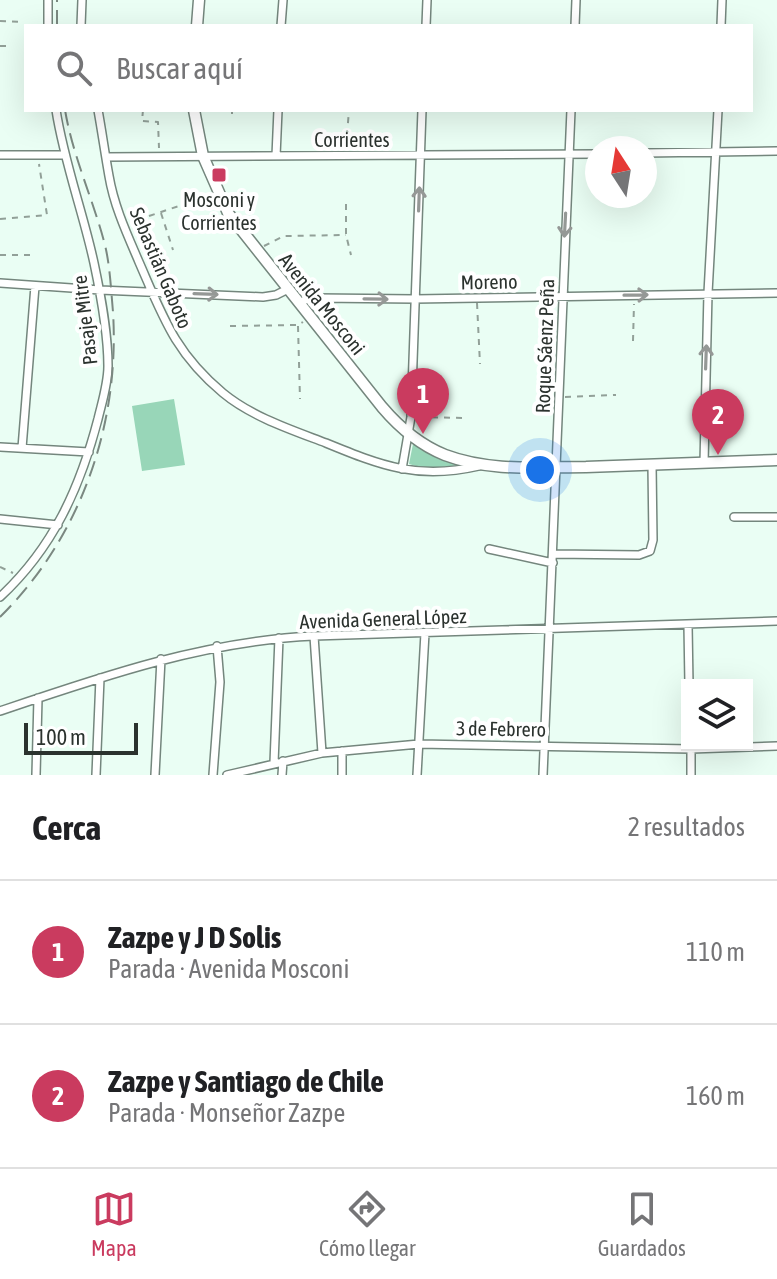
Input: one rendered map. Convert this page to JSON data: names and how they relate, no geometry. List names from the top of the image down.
{
  "streets": {
    "street": [
      "Corrientes",
      "Sebastián Gaboto",
      "Moreno",
      "Avenida Mosconi",
      "Pasaje Mitre",
      "Roque Sáenz Peña",
      "Avenida General López",
      "3 de Febrero"
    ]
  },
  "crossings": [
    ["Corrientes", "Sebastián Gaboto"],
    ["Corrientes", "Avenida Mosconi"],
    ["Corrientes", "Roque Sáenz Peña"],
    ["Sebastián Gaboto", "Avenida Mosconi"],
    ["Moreno", "Avenida Mosconi"],
    ["Moreno", "Roque Sáenz Peña"],
    ["Avenida Mosconi", "Roque Sáenz Peña"],
    ["Roque Sáenz Peña", "Avenida General López"],
    ["Roque Sáenz Peña", "3 de Febrero"]
  ],
  "one_way": ["Moreno"],
  "places": {
    "transit": ["Mosconi y Corrientes"]
  },
  "scale_bar": "100 m",
  "north": "top",
  "page": {
    "search": "Buscar aquí",
    "pins": ["1", "2"],
    "scale": "100 m",
    "heading": ["Cerca", "2 resultados"],
    "list": [
      {
        "mark": "1",
        "name": "Zazpe y J D Solis",
        "note": "Parada · Avenida Mosconi",
        "value": "110 m"
      },
      {
        "mark": "2",
        "name": "Zazpe y Santiago de Chile",
        "note": "Parada · Monseñor Zazpe",
        "value": "160 m"
      }
    ],
    "nav": ["Mapa", "Cómo llegar", "Guardados"]
  }
}
